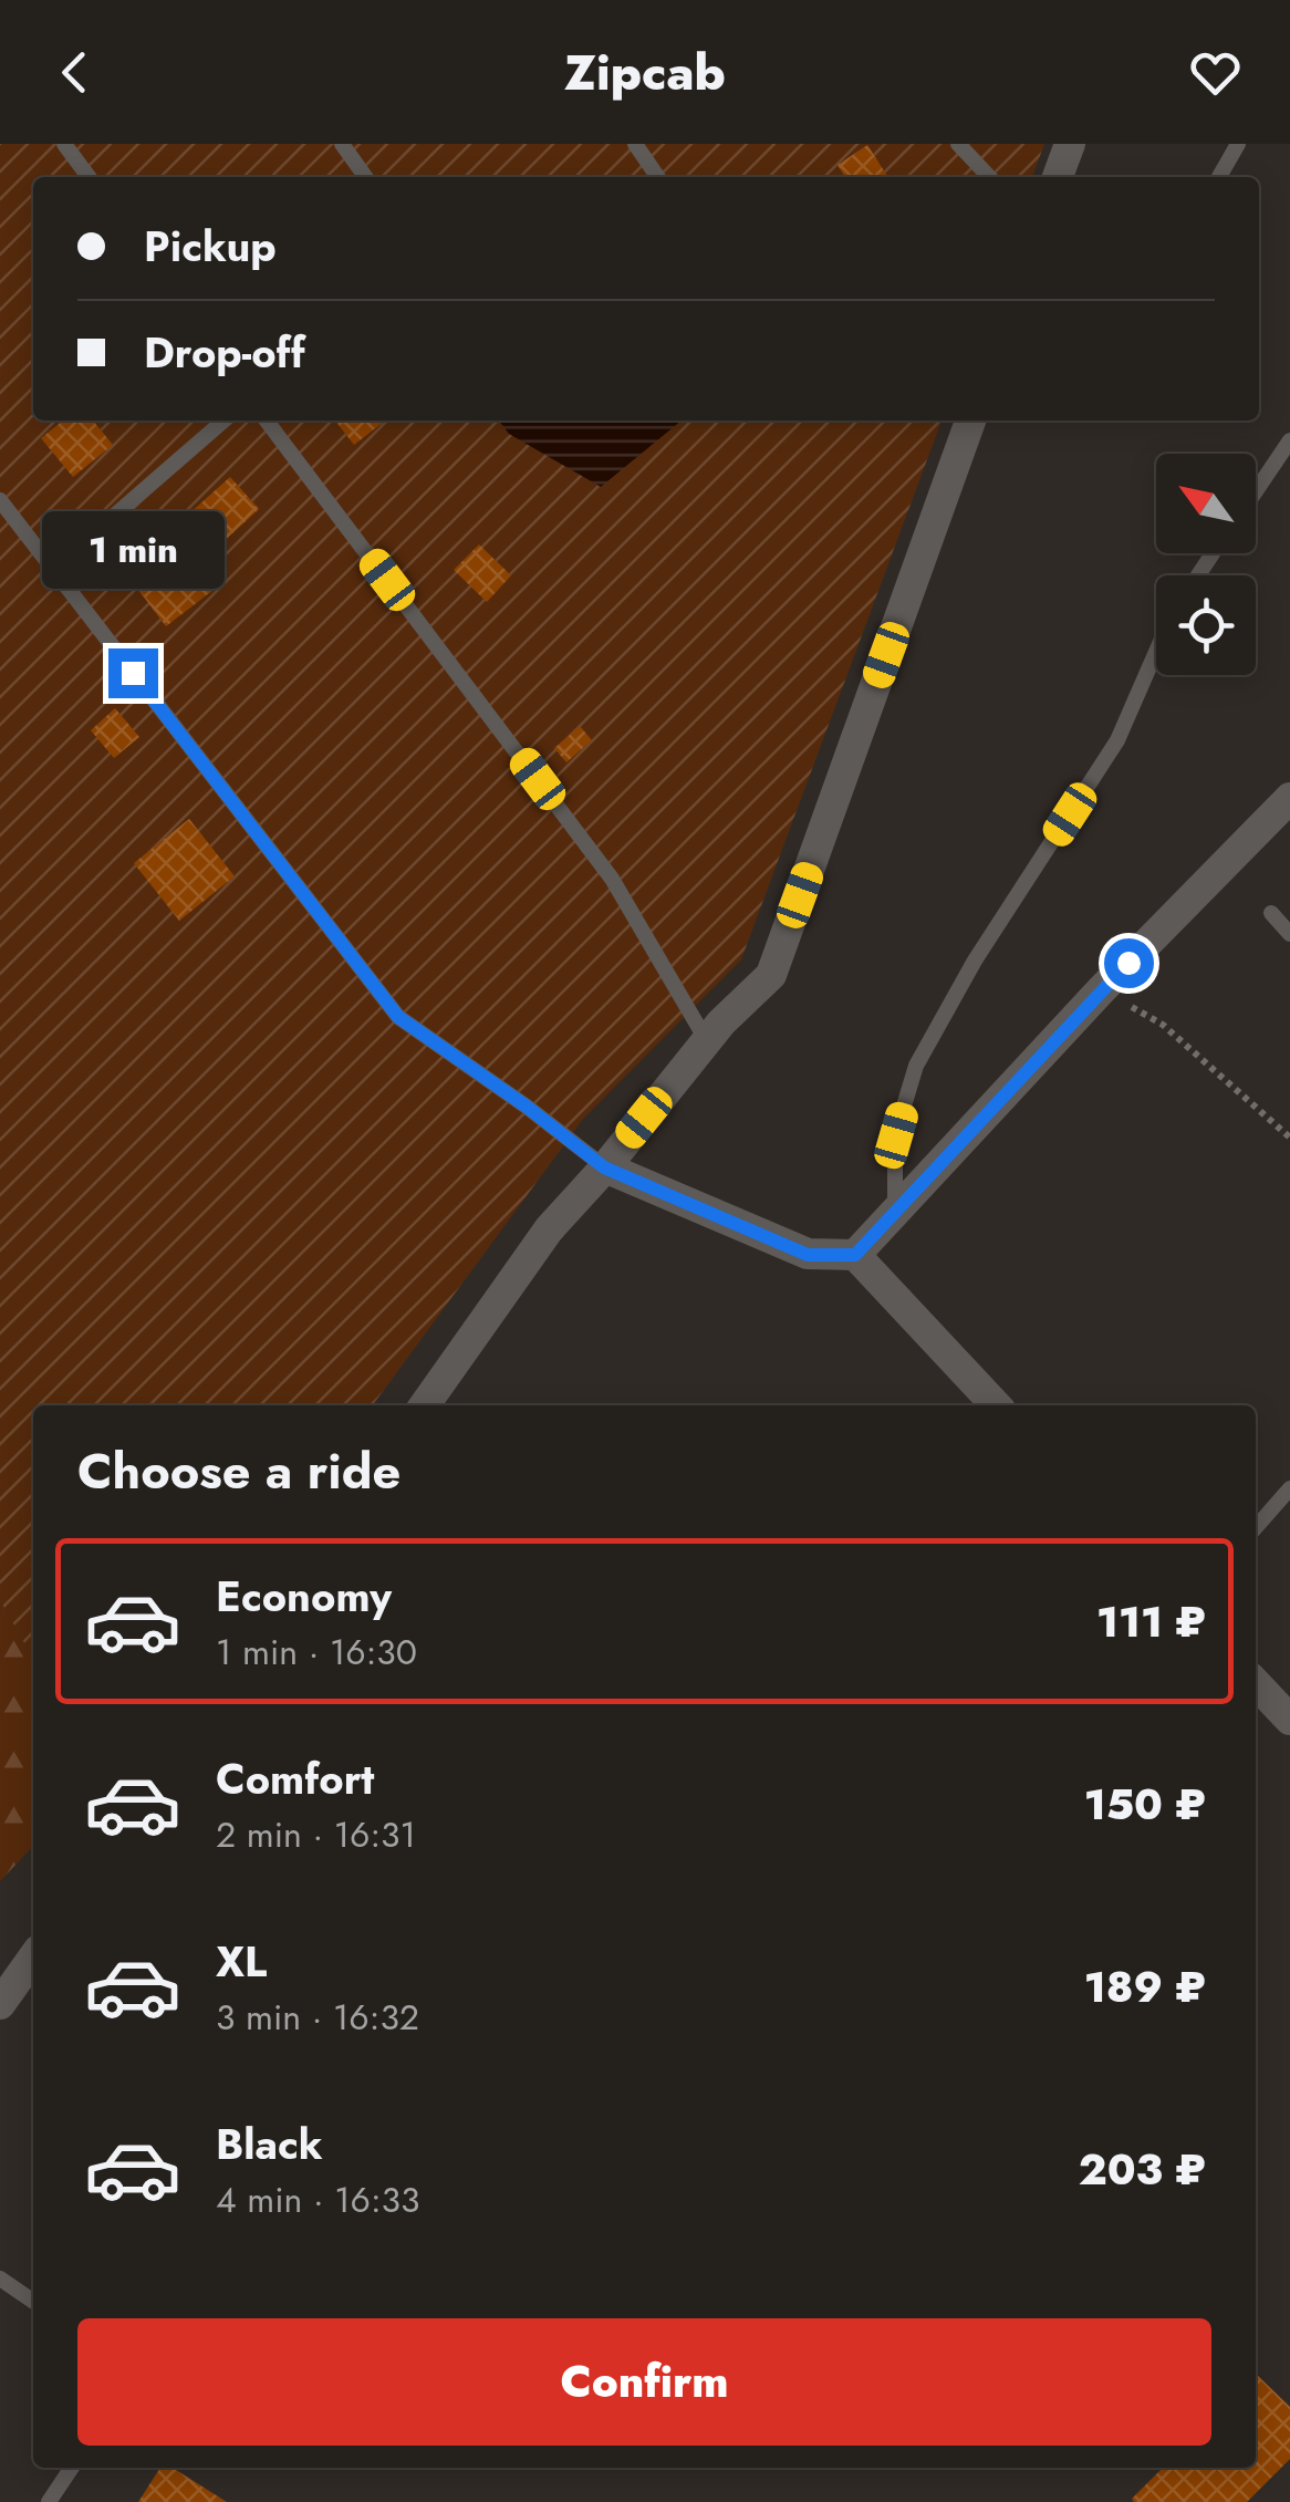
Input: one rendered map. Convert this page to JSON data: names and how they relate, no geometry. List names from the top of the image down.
{
  "north": "top left",
  "page": {
    "header": "Zipcab",
    "banner": ["Pickup", "Drop-off"],
    "bubble": "1 min",
    "heading": "Choose a ride",
    "list": [
      {
        "name": "Economy",
        "note": "1 min · 16:30",
        "value": "111 ₽"
      },
      {
        "name": "Comfort",
        "note": "2 min · 16:31",
        "value": "150 ₽"
      },
      {
        "name": "XL",
        "note": "3 min · 16:32",
        "value": "189 ₽"
      },
      {
        "name": "Black",
        "note": "4 min · 16:33",
        "value": "203 ₽"
      }
    ],
    "buttons": "Confirm"
  }
}
